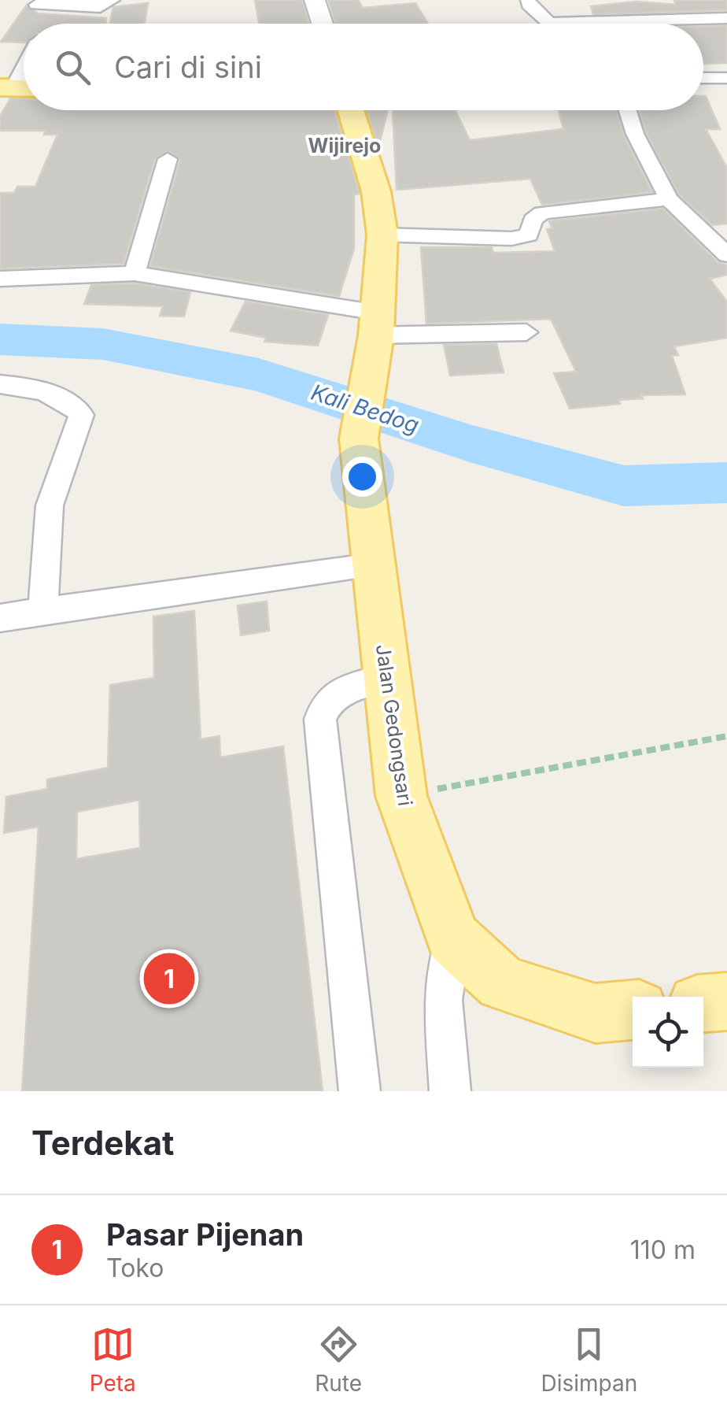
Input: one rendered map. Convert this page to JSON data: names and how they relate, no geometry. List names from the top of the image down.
{
  "streets": {
    "main road": ["Jalan Gedongsari"]
  },
  "districts": ["Wijirejo"],
  "water": ["Kali Bedog"],
  "page": {
    "search": "Cari di sini",
    "pins": "1",
    "heading": "Terdekat",
    "list": [
      {
        "mark": "1",
        "name": "Pasar Pijenan",
        "note": "Toko",
        "value": "110 m"
      }
    ],
    "nav": ["Peta", "Rute", "Disimpan"]
  }
}
